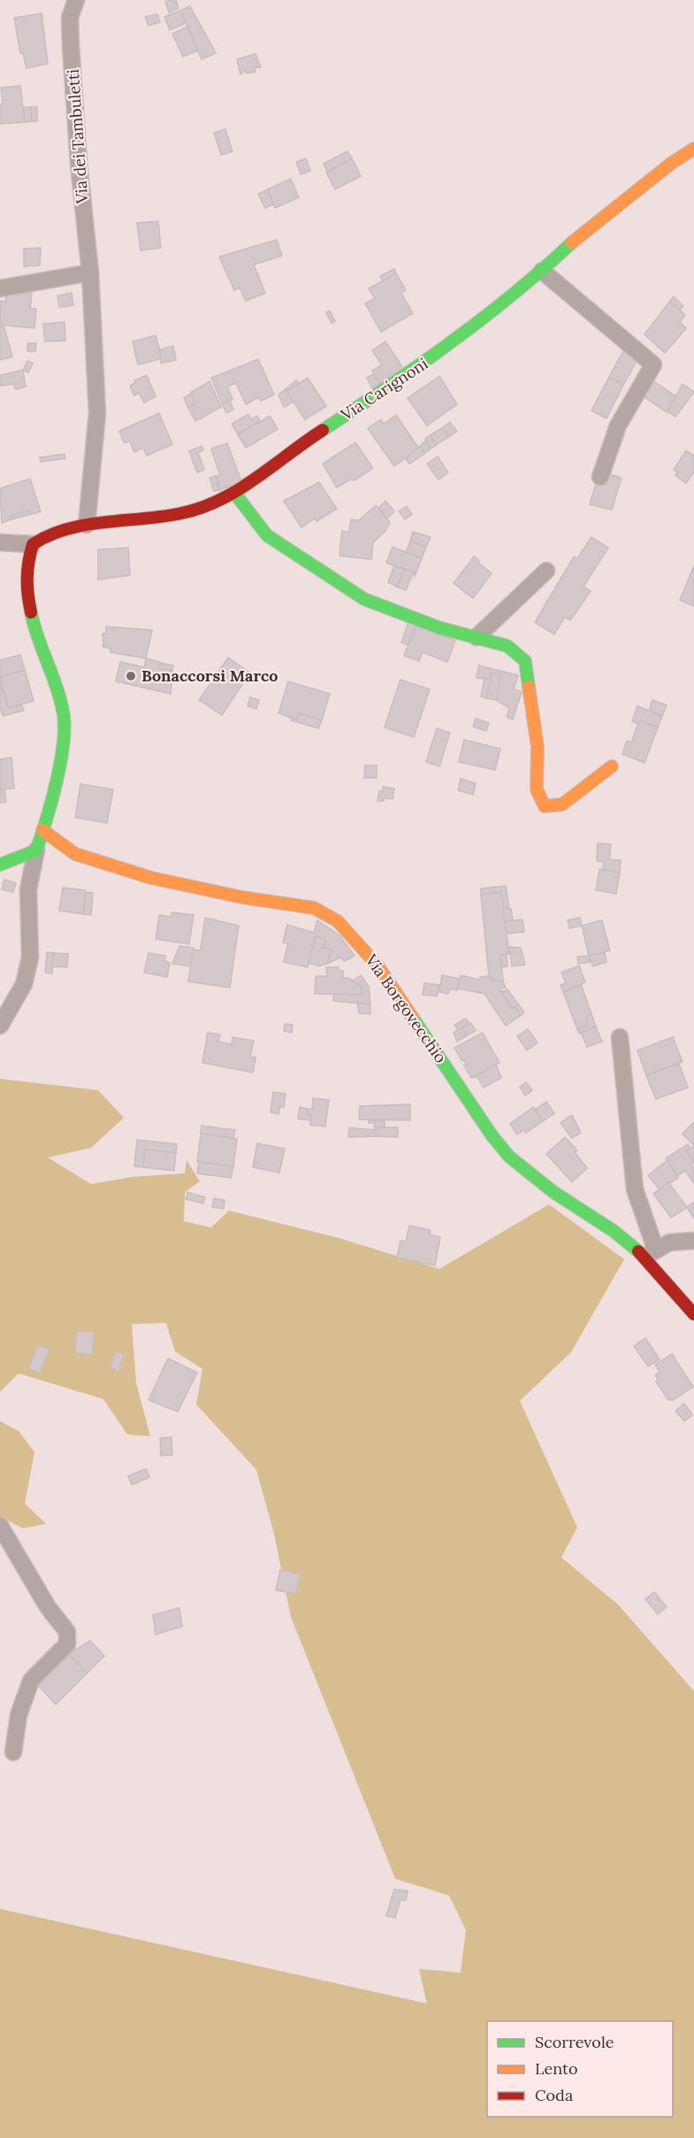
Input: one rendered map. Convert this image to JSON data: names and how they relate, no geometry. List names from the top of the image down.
{
  "streets": {
    "street": ["Via dei Tambuletti", "Via Carignoni", "Via Borgovecchio"]
  },
  "crossings": [
    ["Via dei Tambuletti", "Via Carignoni"]
  ],
  "places": ["Bonaccorsi Marco"],
  "legend": ["Scorrevole", "Lento", "Coda"]
}
